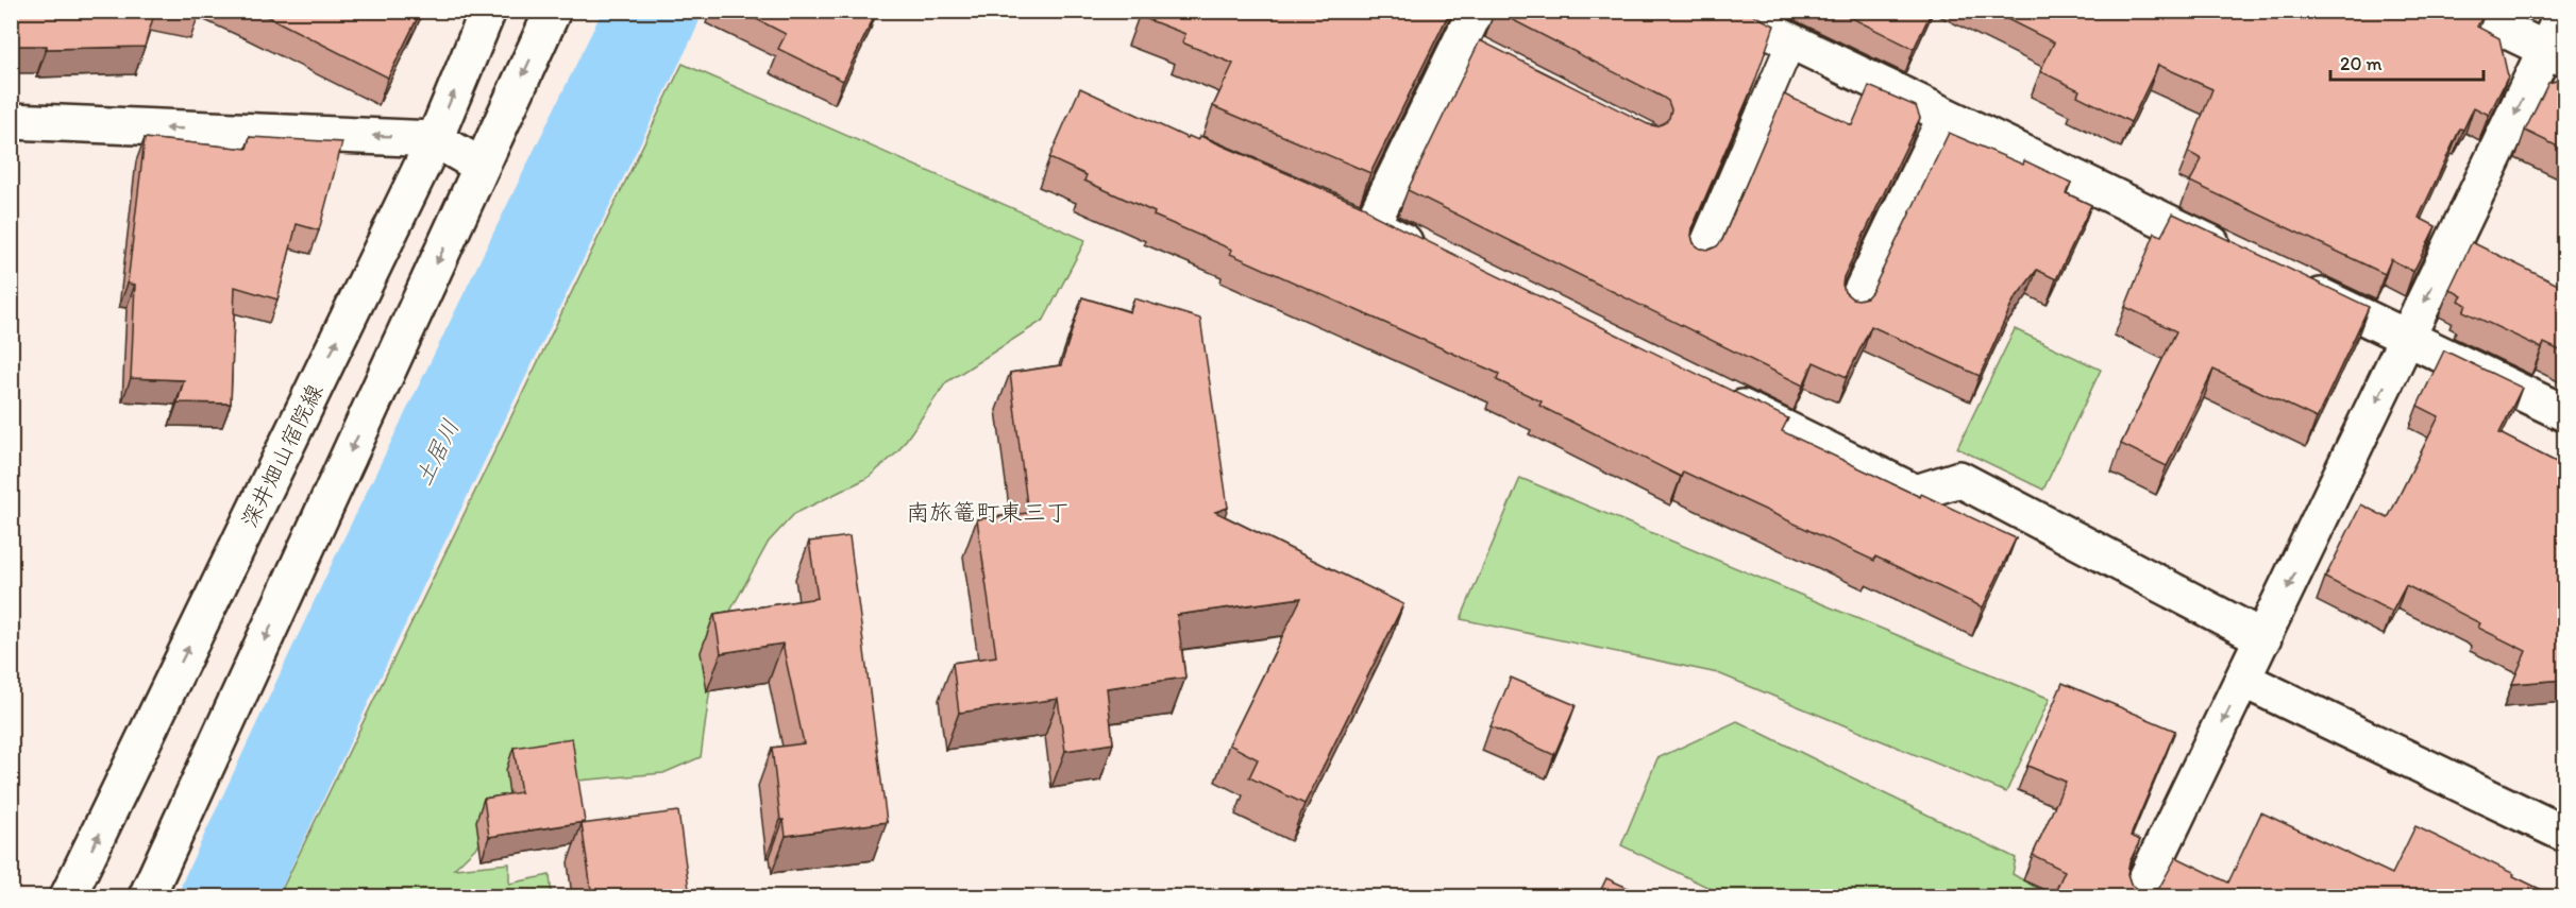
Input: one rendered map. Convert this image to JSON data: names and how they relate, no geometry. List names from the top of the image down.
{
  "streets": {
    "street": ["深井畑山宿院線"]
  },
  "districts": ["南旅篭町東三丁"],
  "water": ["土居川"],
  "scale_bar": "20 m"
}
